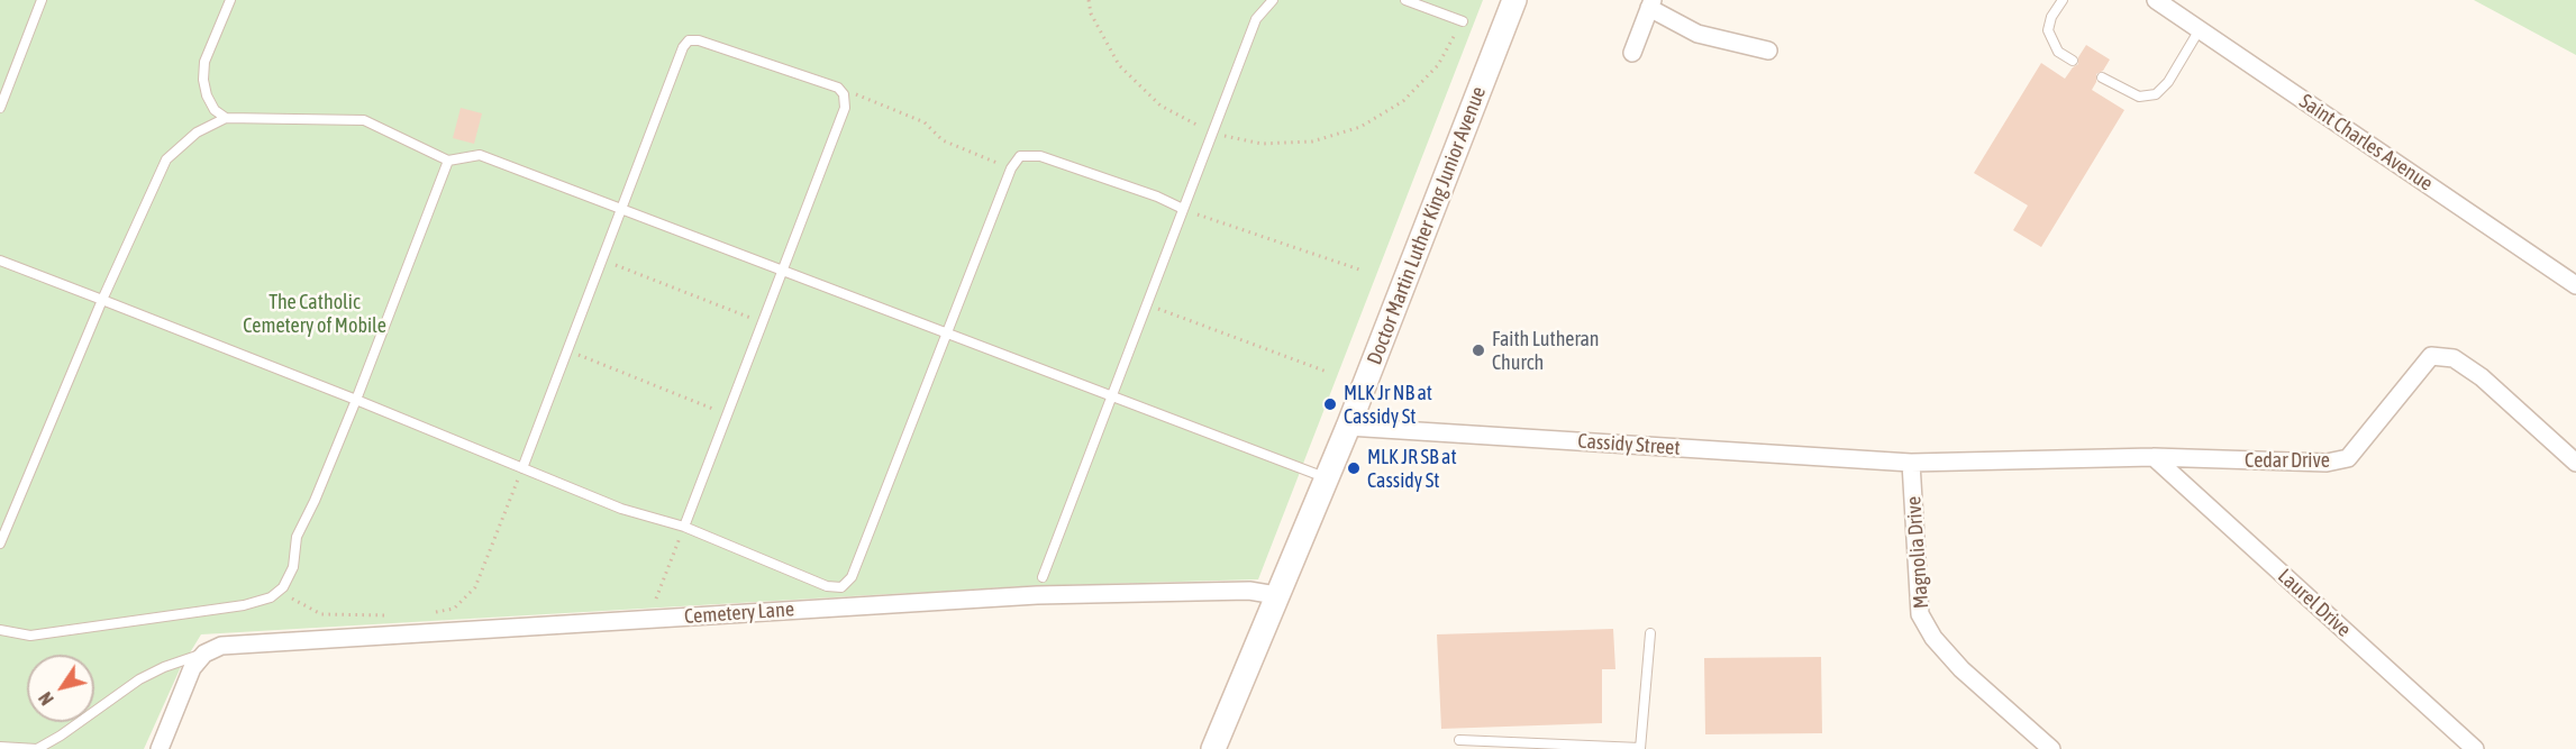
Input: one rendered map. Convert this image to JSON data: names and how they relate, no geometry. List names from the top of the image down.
{
  "streets": {
    "main road": ["Doctor Martin Luther King Junior Avenue"],
    "street": [
      "Saint Charles Avenue",
      "Cassidy Street",
      "Cedar Drive",
      "Magnolia Drive",
      "Laurel Drive",
      "Cemetery Lane"
    ]
  },
  "crossings": [
    ["Doctor Martin Luther King Junior Avenue", "Cassidy Street"],
    ["Doctor Martin Luther King Junior Avenue", "Cemetery Lane"],
    ["Cassidy Street", "Cedar Drive"],
    ["Cassidy Street", "Magnolia Drive"],
    ["Cedar Drive", "Magnolia Drive"],
    ["Cedar Drive", "Laurel Drive"]
  ],
  "parks": ["The Catholic Cemetery of Mobile"],
  "places": ["Faith Lutheran Church", "MLK Jr NB at Cassidy St", "MLK JR SB at Cassidy St"],
  "north": "bottom left"
}
